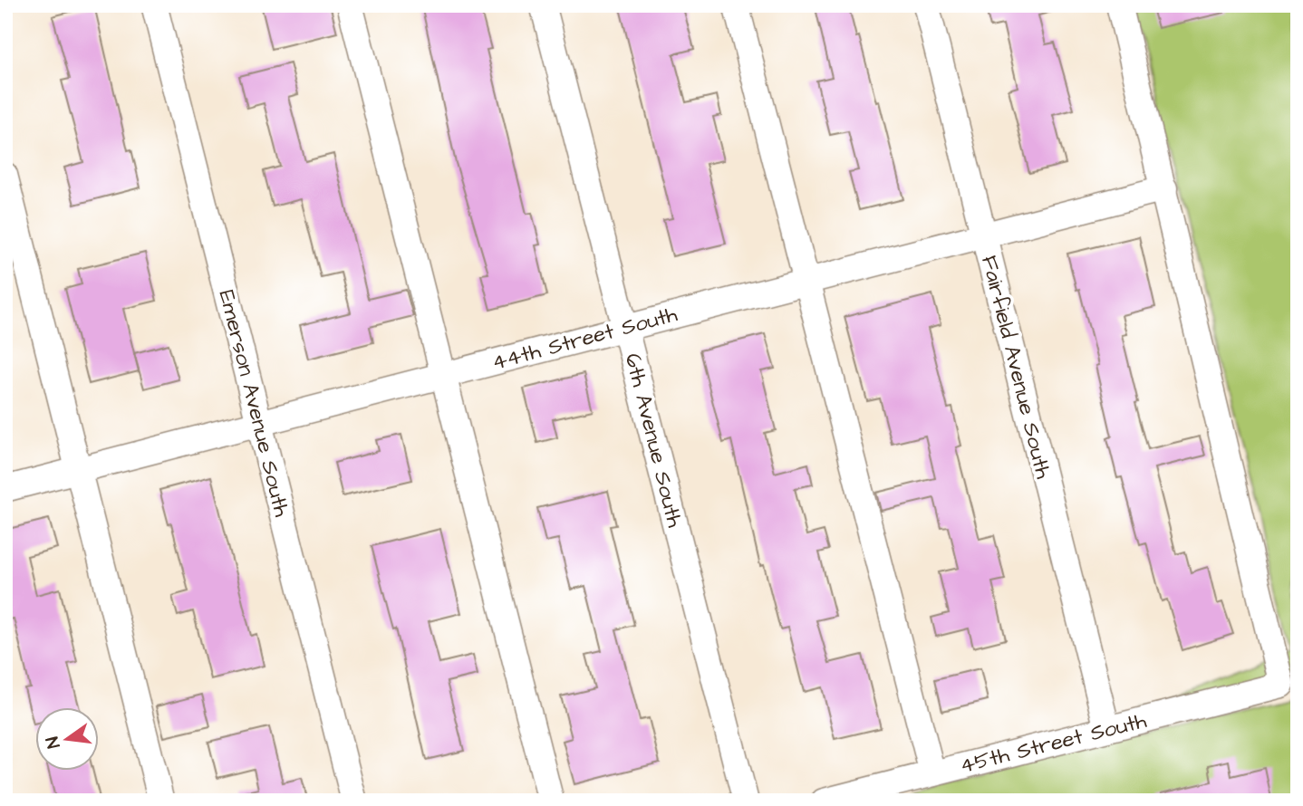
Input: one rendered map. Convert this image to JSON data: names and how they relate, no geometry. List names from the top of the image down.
{
  "streets": {
    "street": [
      "44th Street South",
      "Fairfield Avenue South",
      "Emerson Avenue South",
      "6th Avenue South",
      "45th Street South"
    ]
  },
  "crossings": [
    ["44th Street South", "Fairfield Avenue South"],
    ["44th Street South", "Emerson Avenue South"],
    ["44th Street South", "6th Avenue South"],
    ["44th Street South", "45th Street South"],
    ["Fairfield Avenue South", "45th Street South"]
  ],
  "north": "left"
}
